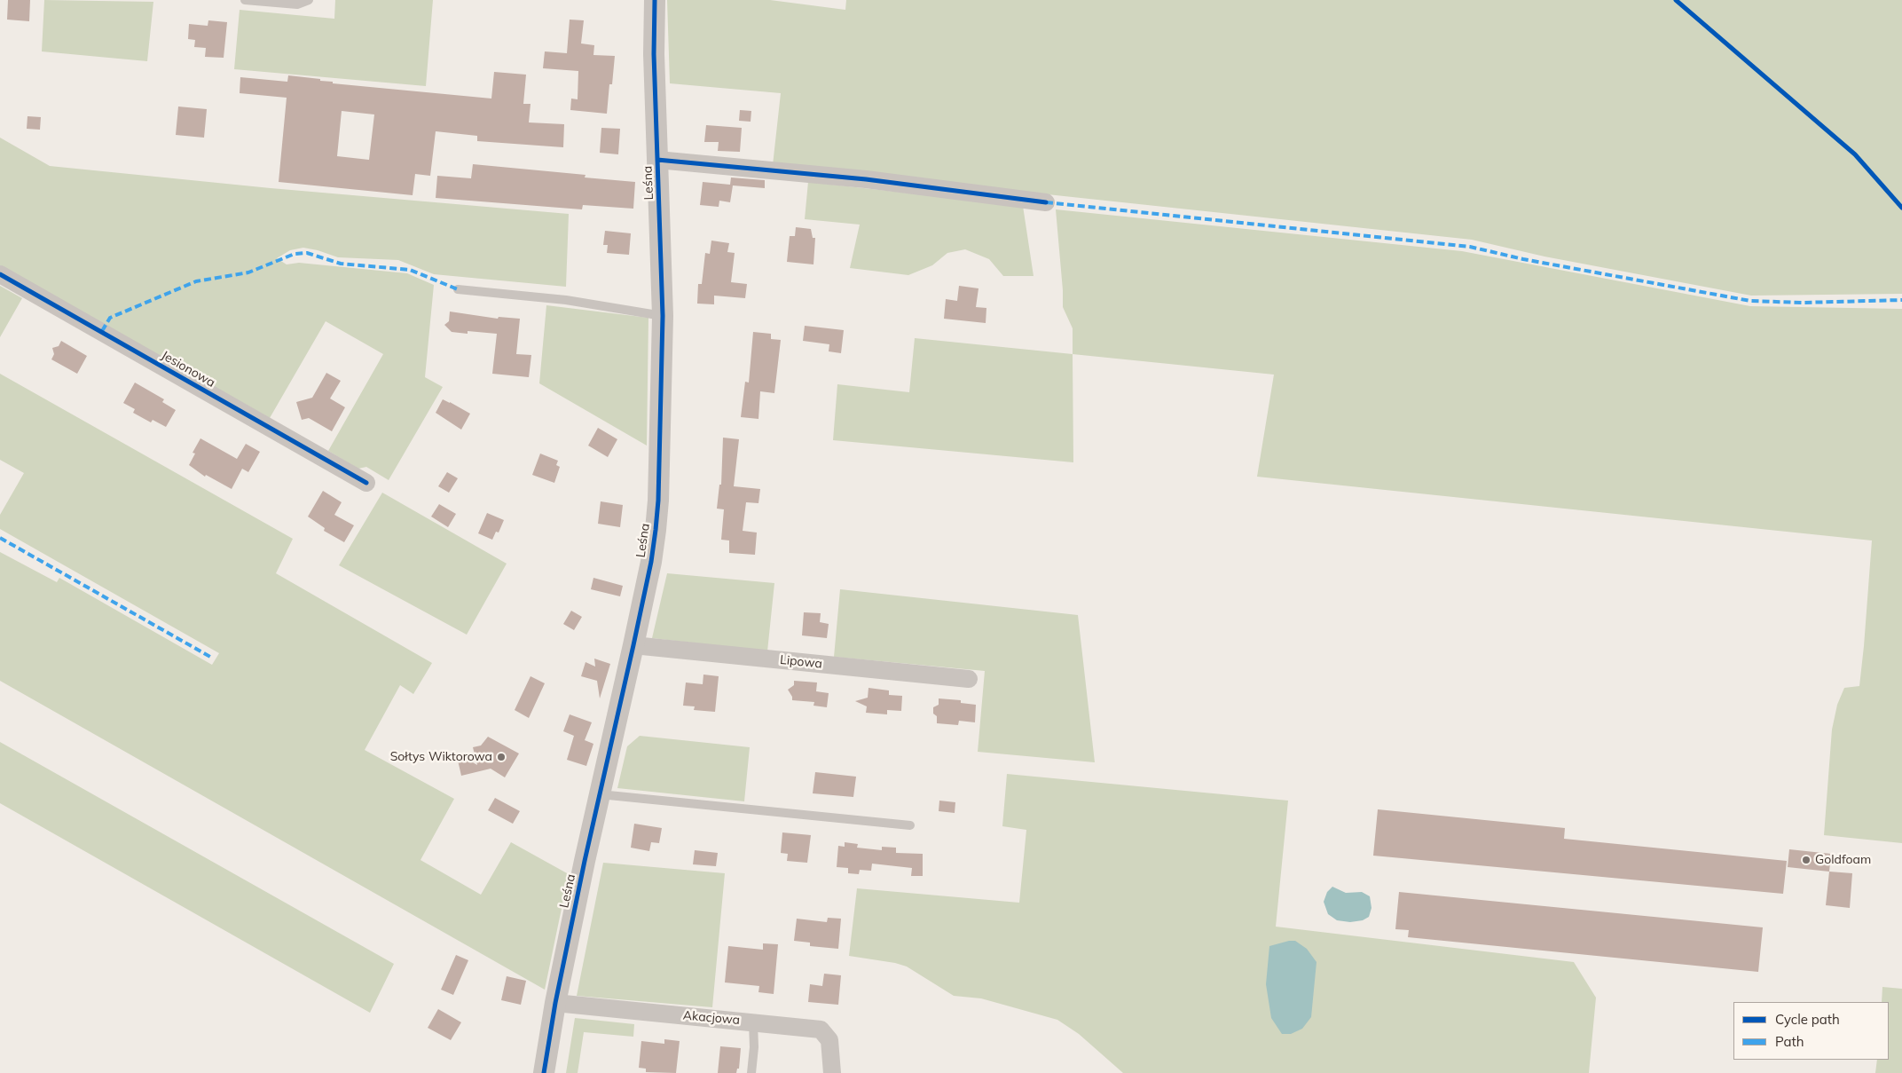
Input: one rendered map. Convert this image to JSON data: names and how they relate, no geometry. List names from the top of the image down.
{
  "streets": {
    "street": [
      "Leśna",
      "Jesionowa",
      "Lipowa",
      "Akacjowa"
    ]
  },
  "crossings": [
    ["Leśna", "Lipowa"],
    ["Leśna", "Akacjowa"]
  ],
  "places": ["Sołtys Wiktorowa", "Goldfoam"],
  "legend": ["Cycle path", "Path"]
}
